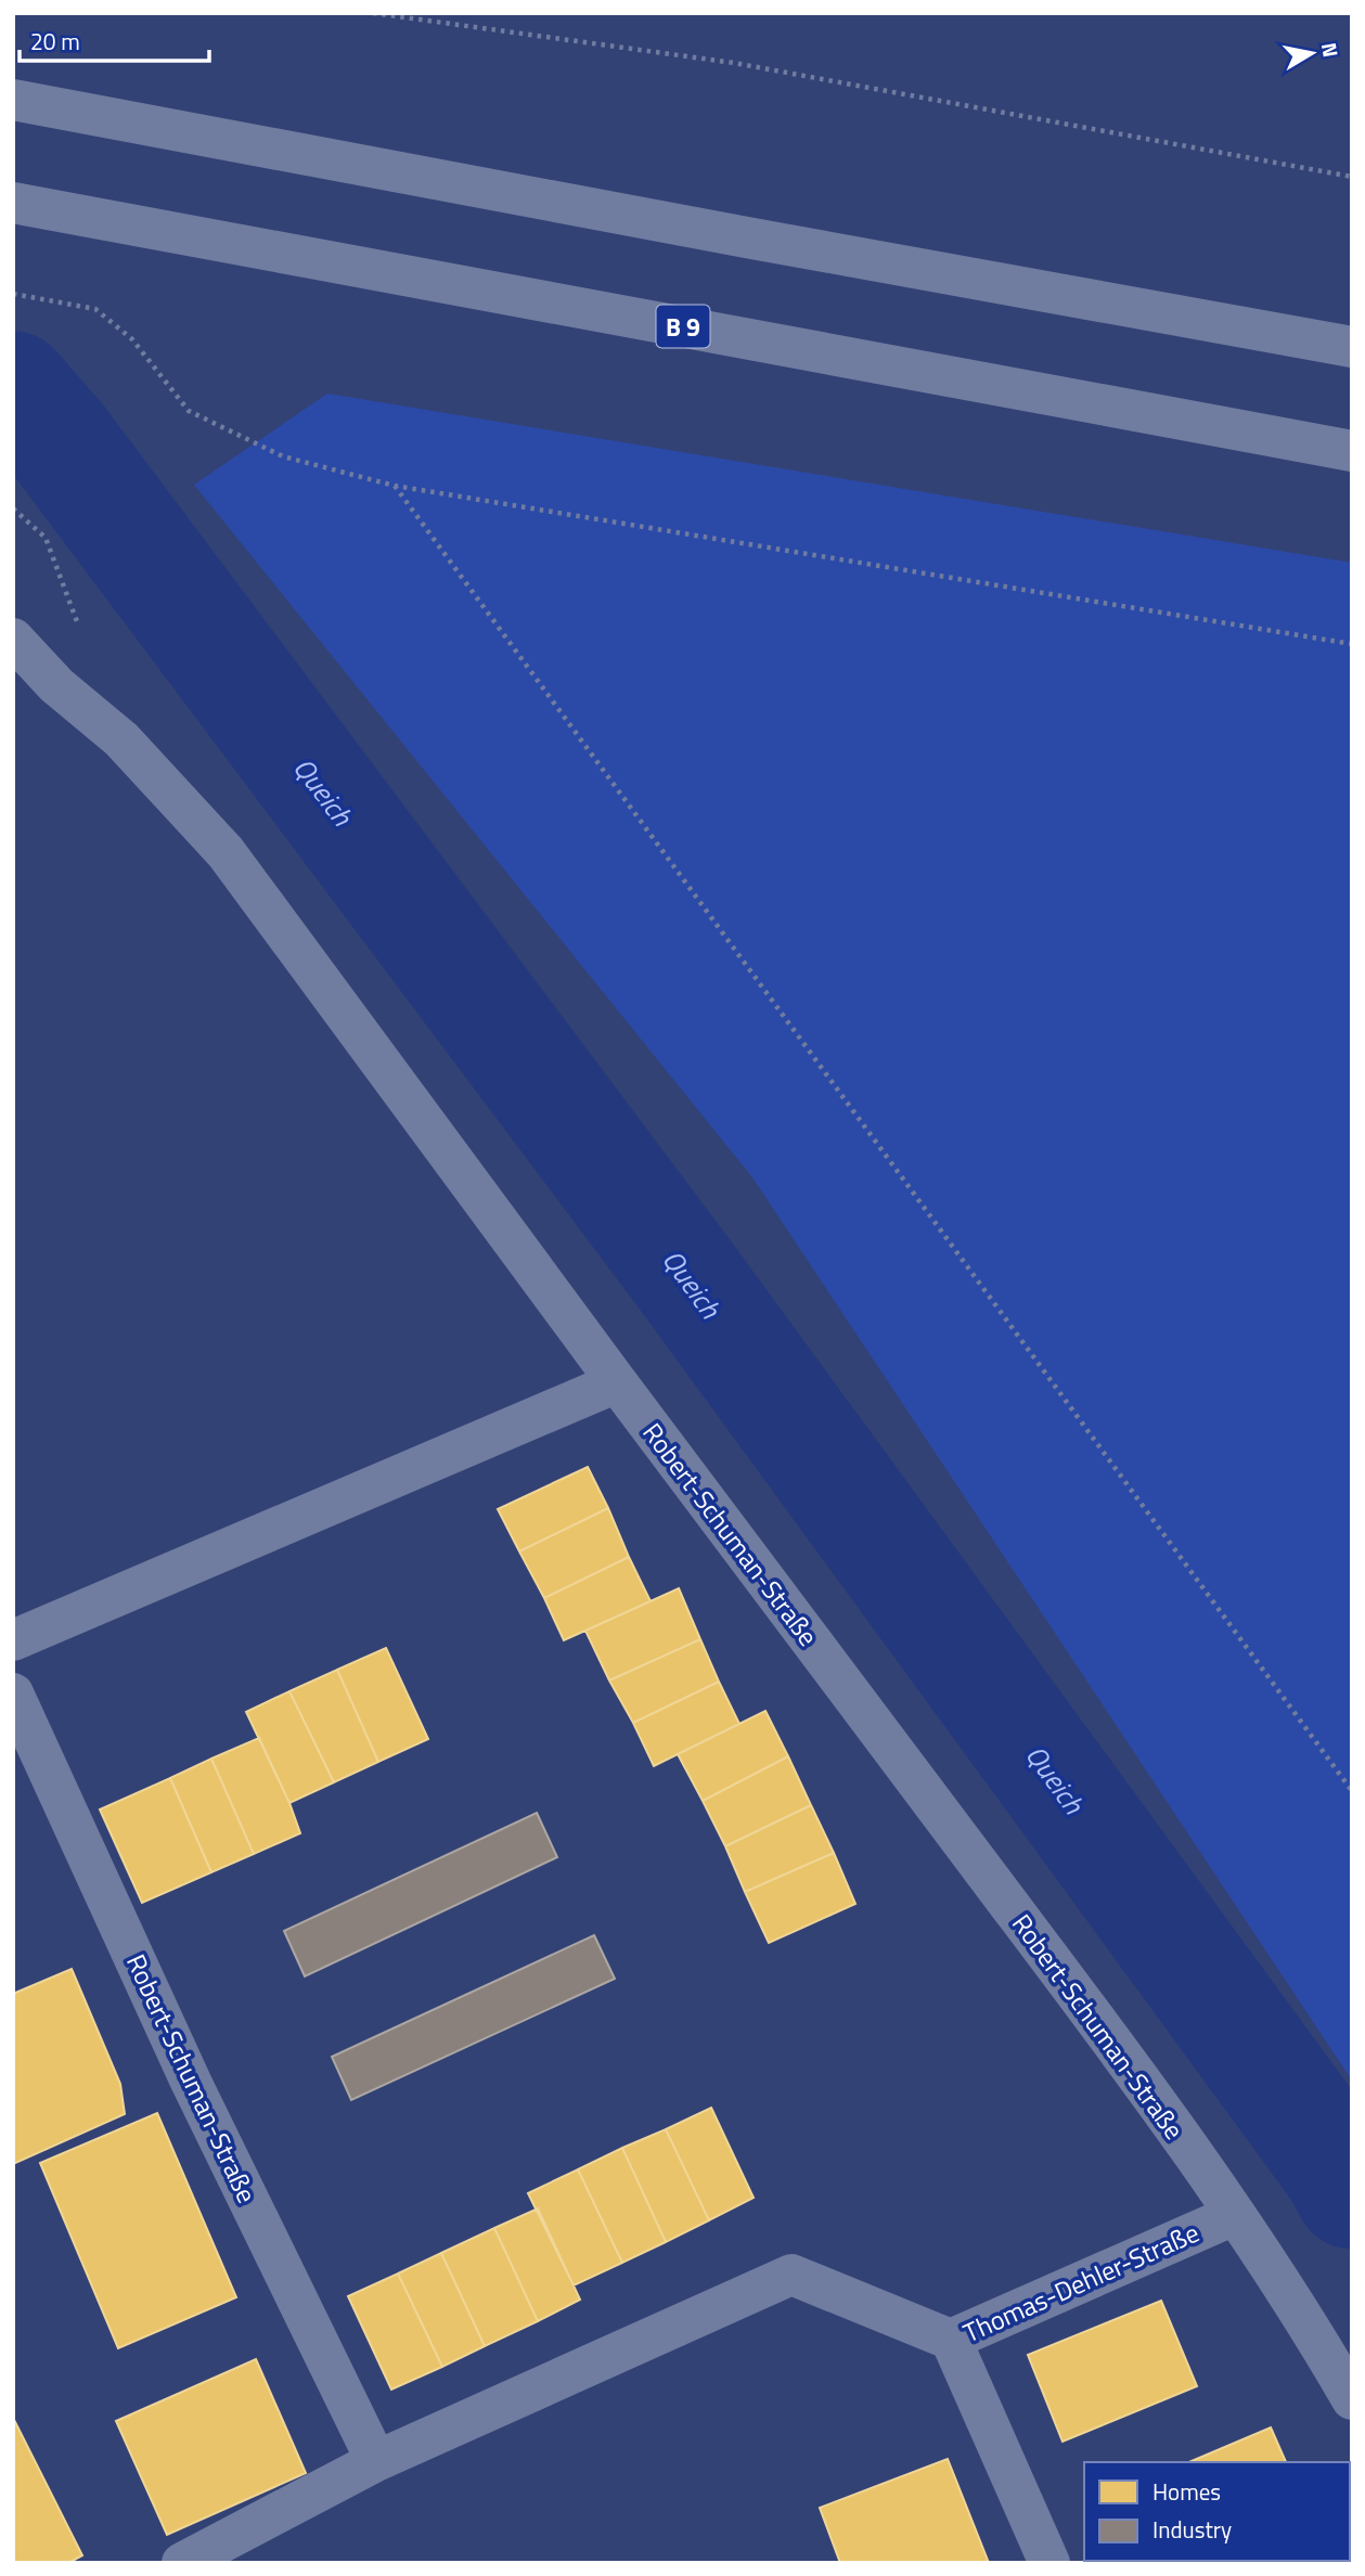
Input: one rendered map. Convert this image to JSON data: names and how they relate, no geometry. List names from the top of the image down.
{
  "streets": {
    "main road": ["B 9", "Robert-Schuman-Straße", "Thomas-Dehler-Straße"]
  },
  "crossings": [
    ["Robert-Schuman-Straße", "Thomas-Dehler-Straße"]
  ],
  "water": ["Queich"],
  "legend": ["Homes", "Industry"],
  "scale_bar": "20 m",
  "north": "right"
}
